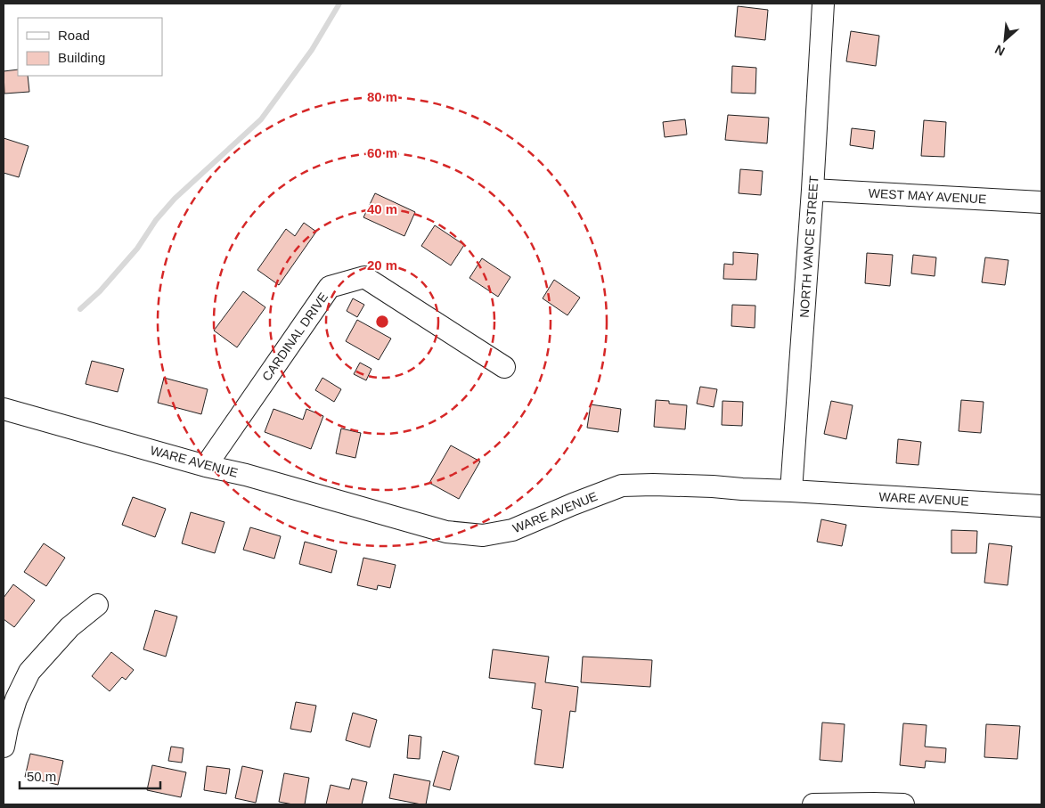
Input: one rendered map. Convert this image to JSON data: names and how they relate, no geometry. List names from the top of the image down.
{
  "streets": {
    "street": [
      "WEST MAY AVENUE",
      "NORTH VANCE STREET",
      "CARDINAL DRIVE",
      "WARE AVENUE"
    ]
  },
  "crossings": [
    ["WEST MAY AVENUE", "NORTH VANCE STREET"],
    ["NORTH VANCE STREET", "WARE AVENUE"],
    ["CARDINAL DRIVE", "WARE AVENUE"]
  ],
  "legend": ["Road", "Building"],
  "scale_bar": "50 m",
  "north": "bottom left",
  "rings": [
    "80 m",
    "60 m",
    "40 m",
    "20 m"
  ]
}
